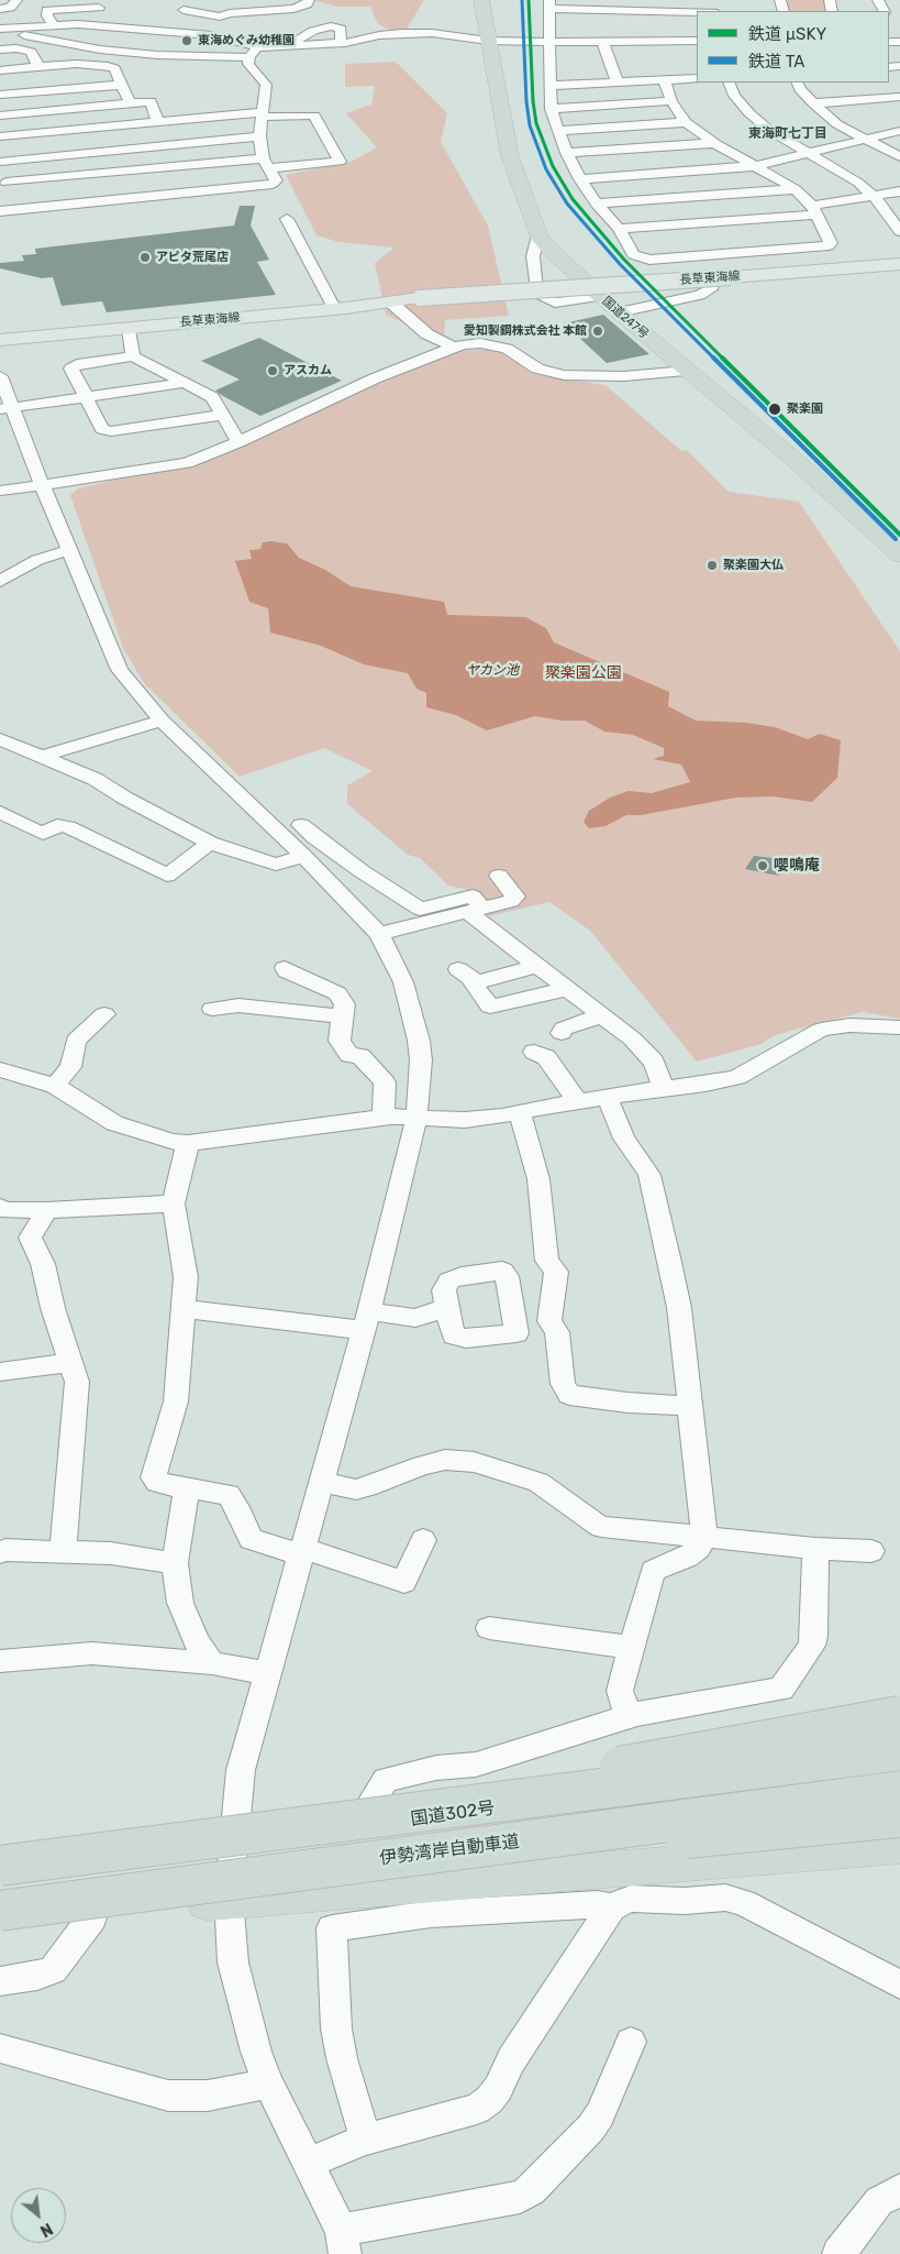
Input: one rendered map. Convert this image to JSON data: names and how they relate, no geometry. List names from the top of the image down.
{
  "streets": {
    "highway": ["国道247号", "国道302号", "伊勢湾岸自動車道"],
    "main road": ["長草東海線"]
  },
  "districts": ["東海町七丁目"],
  "water": ["ヤカン池"],
  "parks": ["聚楽園公園"],
  "places": [
    "東海めぐみ幼稚園",
    "アピタ荒尾店",
    "愛知製鋼株式会社 本館",
    "アスカム",
    "聚楽園",
    "聚楽園大仏",
    "嚶鳴庵"
  ],
  "lines": ["rail line μSKY", "rail line TA"],
  "legend": ["鉄道 μSKY", "鉄道 TA"],
  "north": "bottom right"
}
